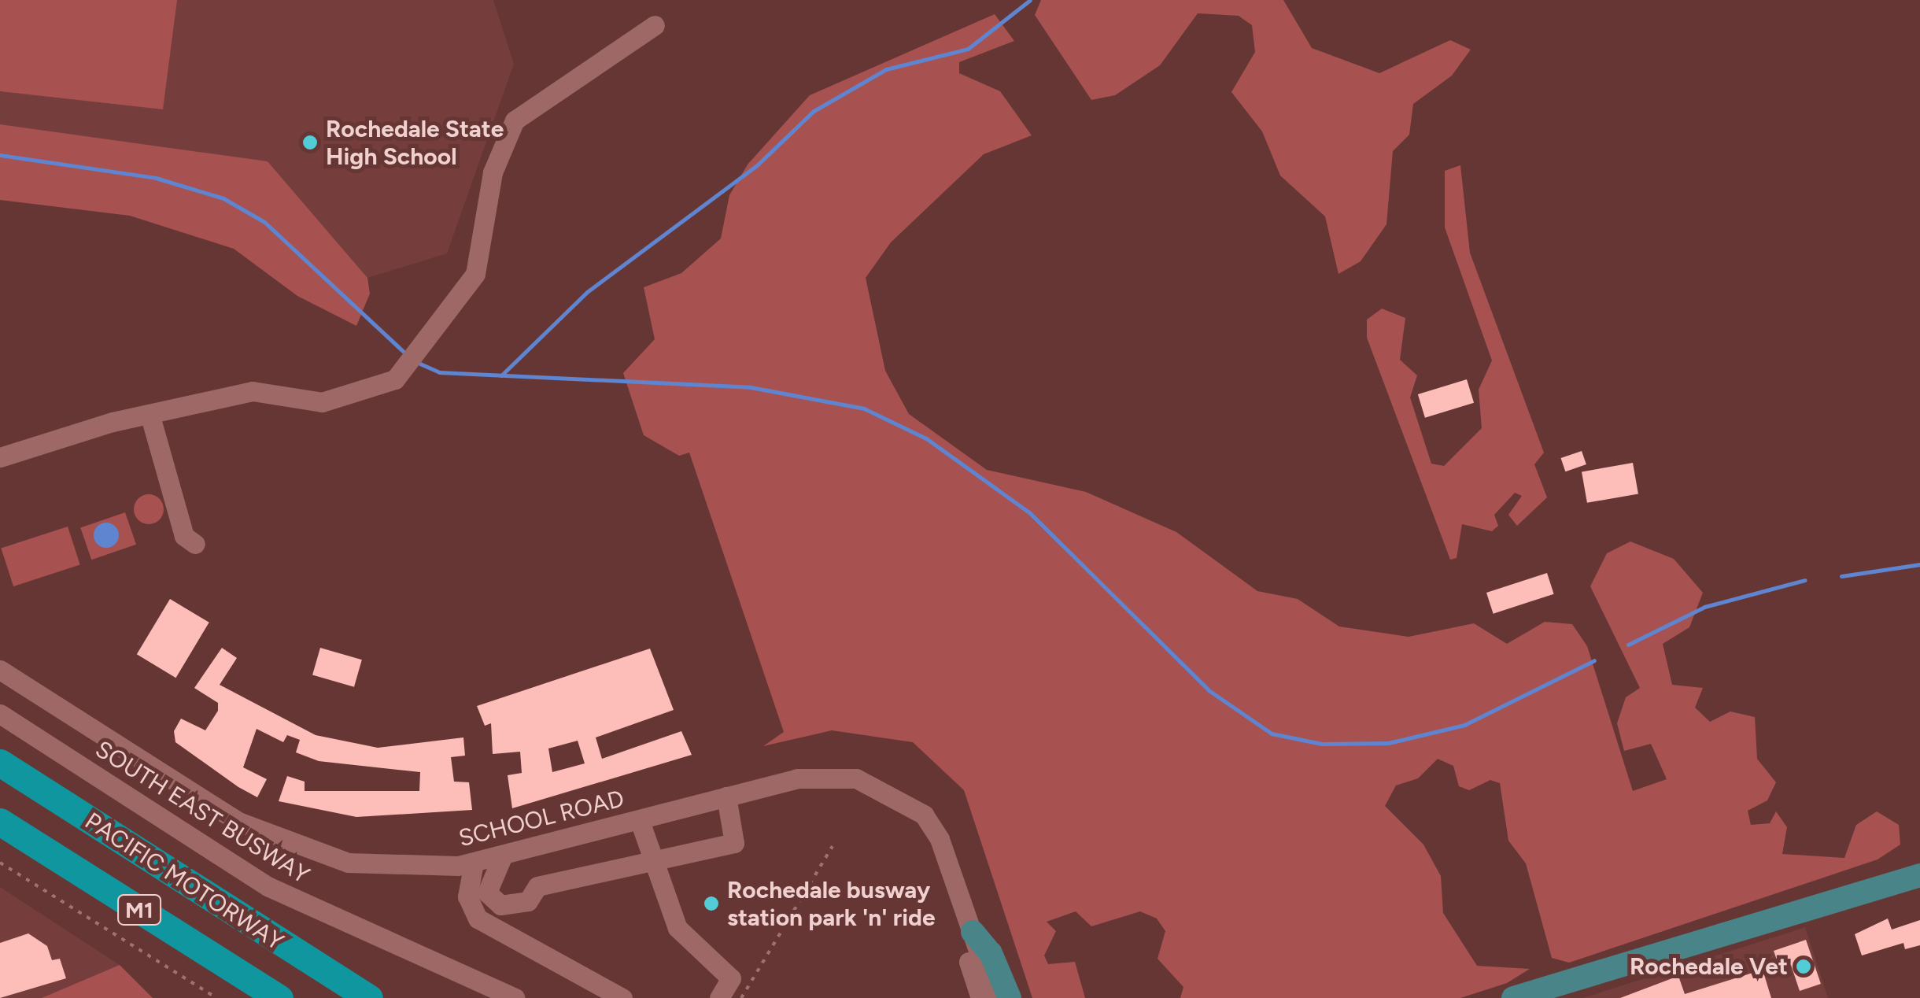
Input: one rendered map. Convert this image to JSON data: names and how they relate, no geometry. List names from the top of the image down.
{
  "streets": {
    "highway": ["PACIFIC MOTORWAY", "M1"],
    "street": ["SOUTH EAST BUSWAY", "SCHOOL ROAD"]
  },
  "places": ["Rochedale State High School", "Rochedale busway station park 'n' ride", "Rochedale Vet"]
}
